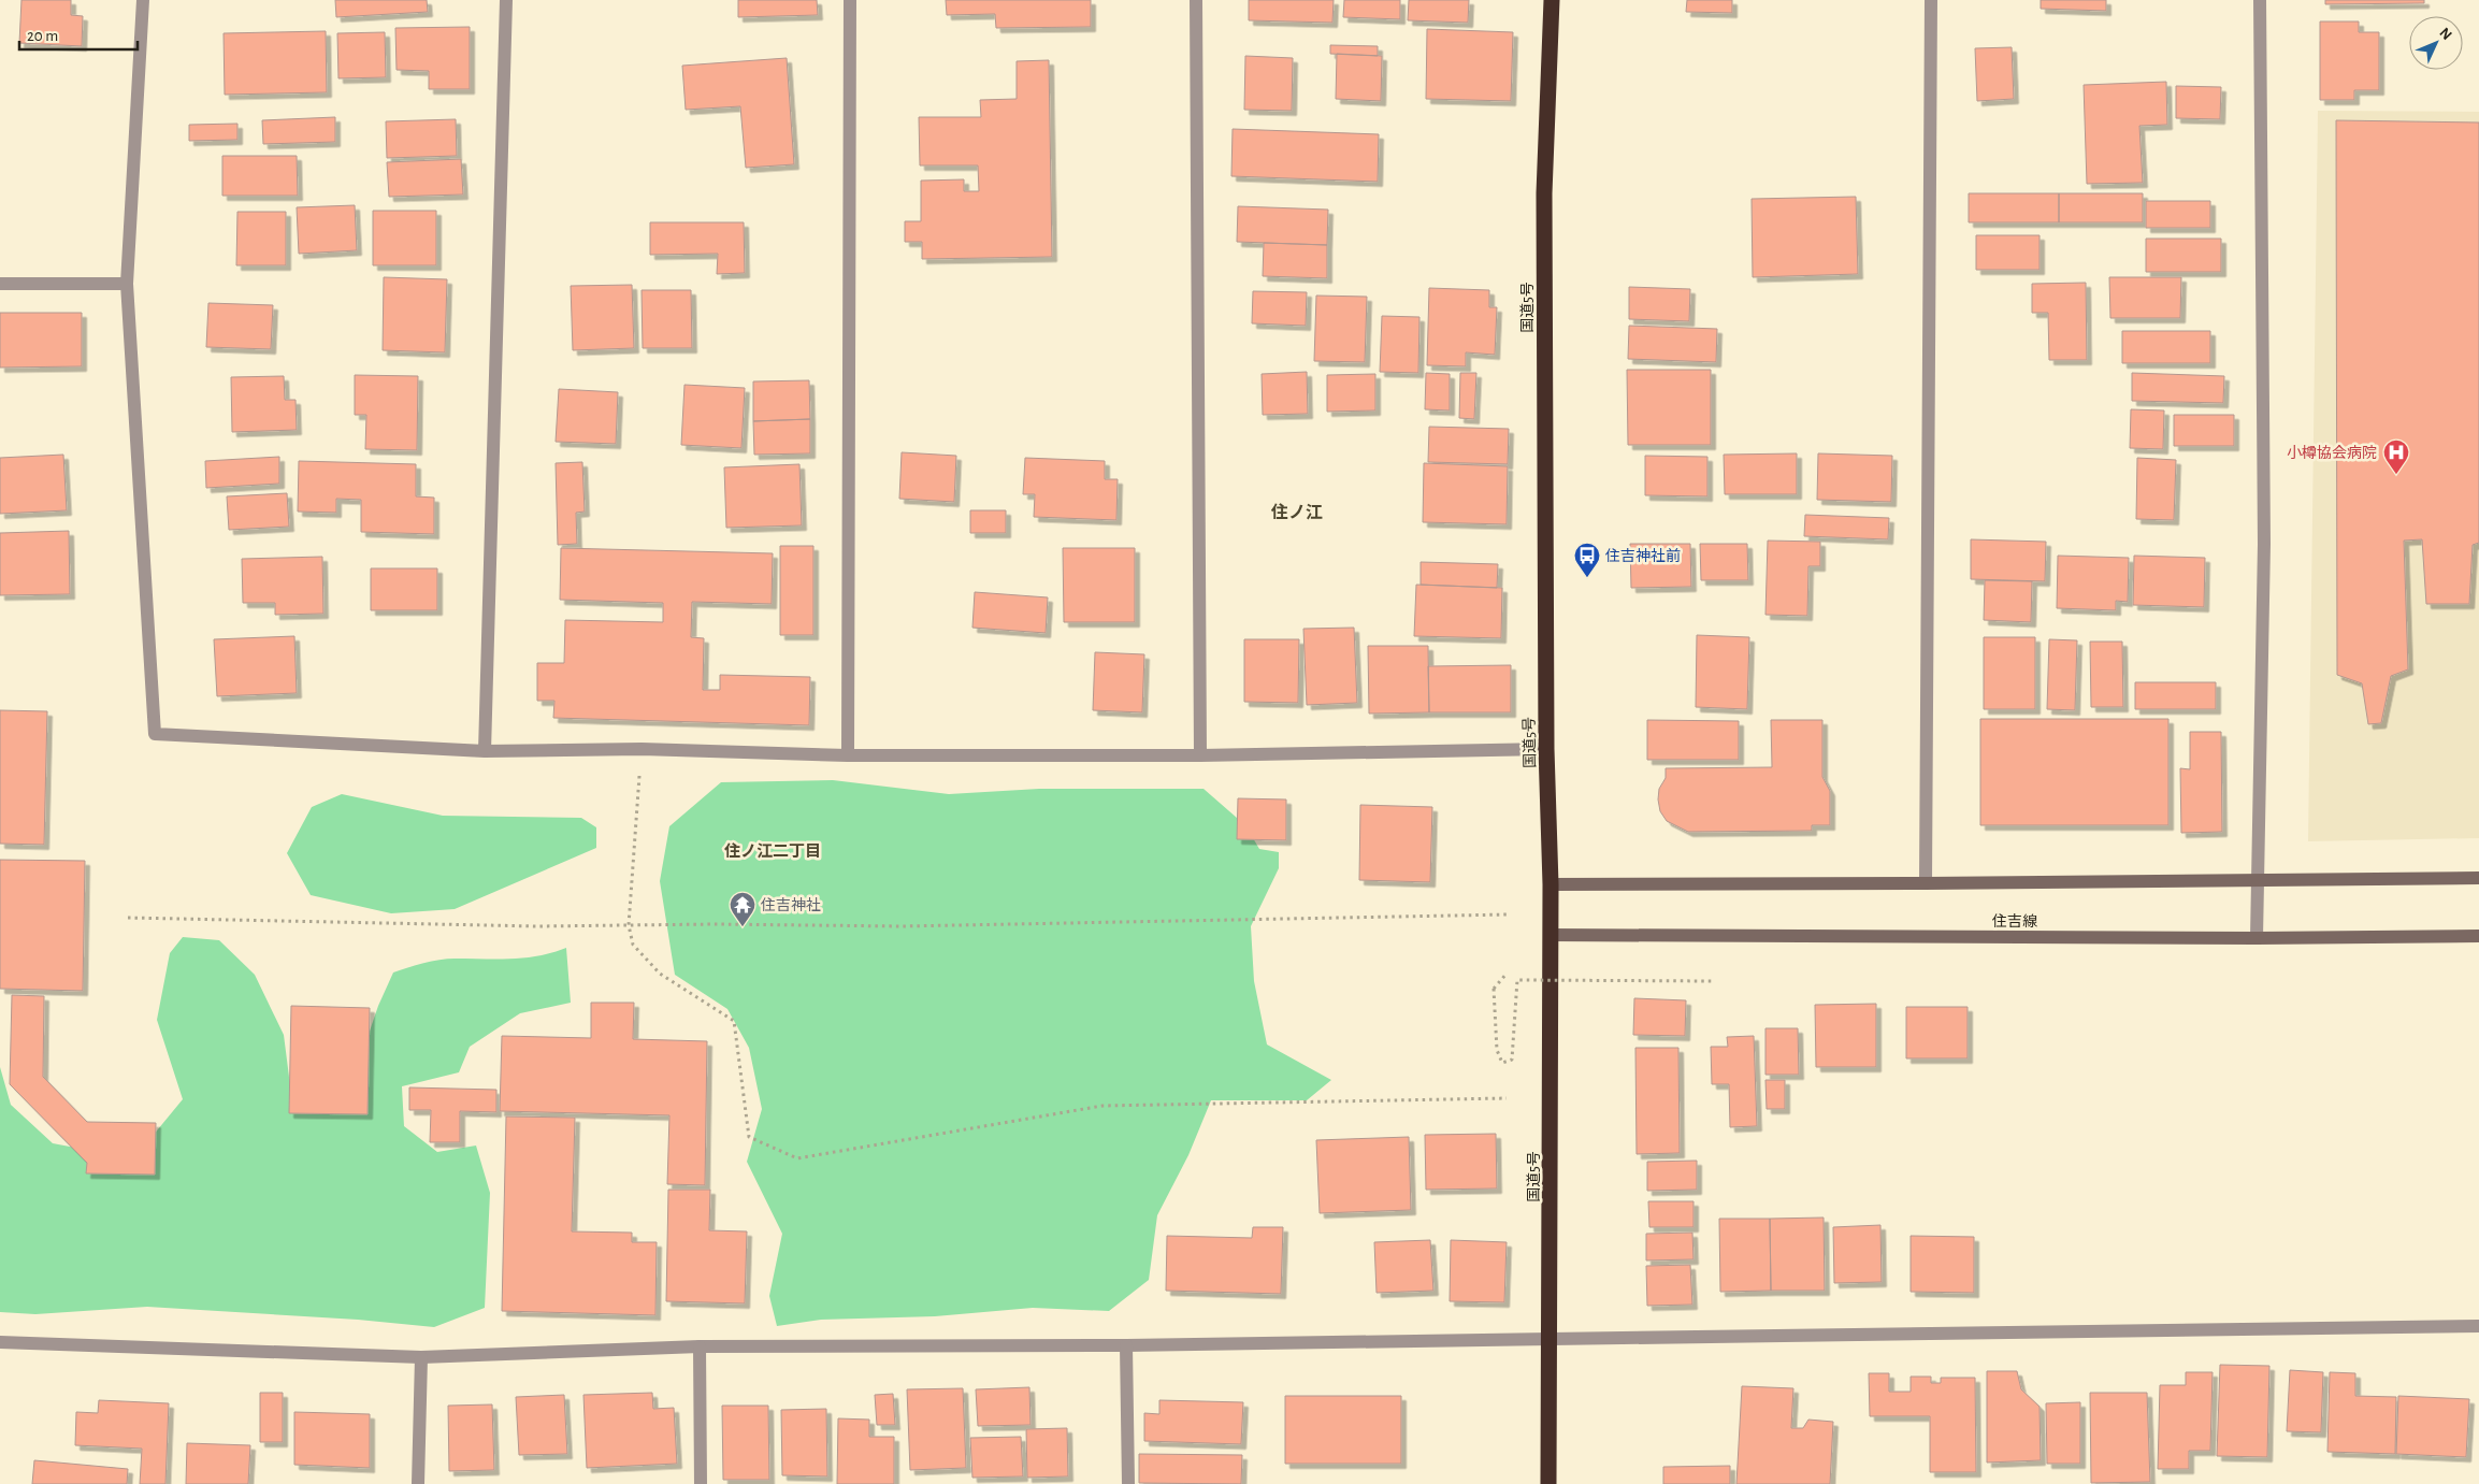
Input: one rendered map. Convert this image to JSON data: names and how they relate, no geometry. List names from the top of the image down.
{
  "streets": {
    "highway": ["国道5号"],
    "street": ["住吉線"]
  },
  "crossings": [
    ["国道5号", "住吉線"]
  ],
  "districts": ["住ノ江", "住ノ江二丁目"],
  "places": {
    "hospital": ["小樽協会病院"],
    "bus stop": ["住吉神社前"],
    "temple": ["住吉神社"]
  },
  "scale_bar": "20 m",
  "north": "top right"
}
